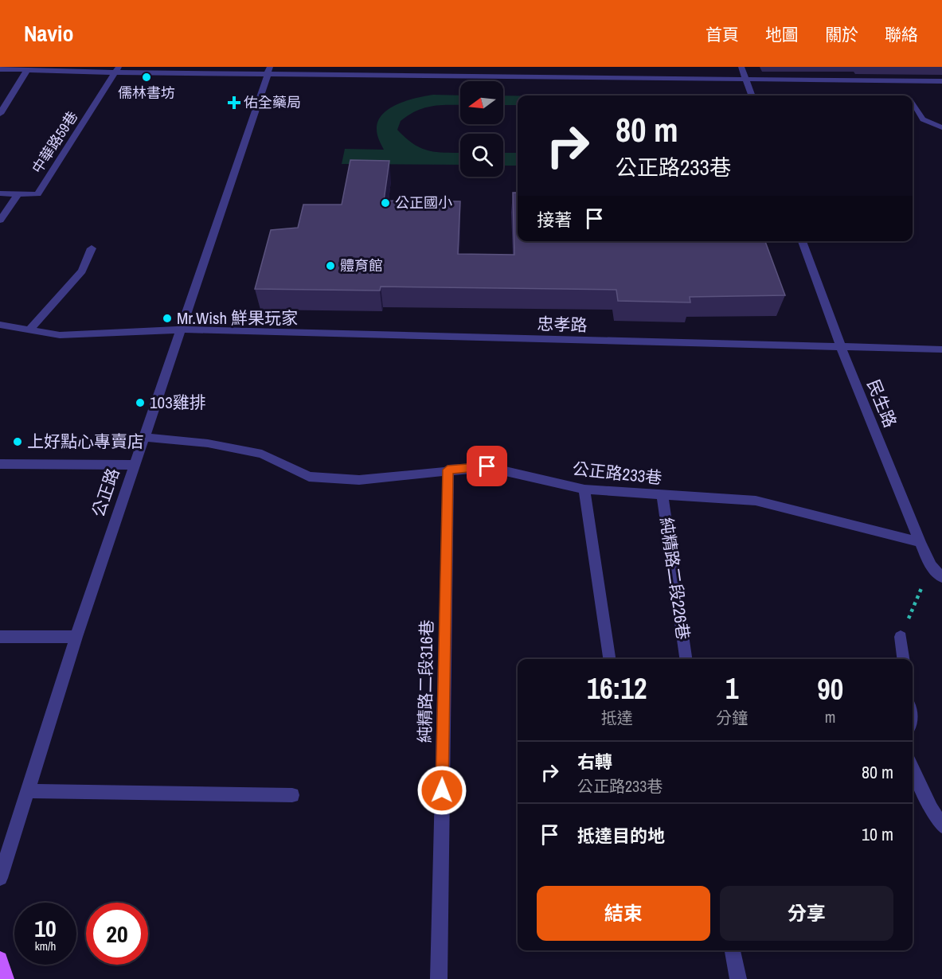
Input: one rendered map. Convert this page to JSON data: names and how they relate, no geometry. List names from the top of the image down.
{
  "streets": {
    "street": [
      "中華路59巷",
      "忠孝路",
      "民生路",
      "公正路233巷",
      "公正路",
      "純精路二段226巷",
      "純精路二段316巷"
    ]
  },
  "crossings": [
    ["忠孝路", "民生路"],
    ["忠孝路", "公正路"],
    ["民生路", "公正路233巷"],
    ["公正路233巷", "公正路"],
    ["公正路233巷", "純精路二段226巷"],
    ["公正路233巷", "純精路二段316巷"]
  ],
  "places": {
    "other": [
      "儒林書坊",
      "公正國小",
      "體育館",
      "Mr.Wish 鮮果玩家",
      "103雞排",
      "上好點心專賣店"
    ],
    "health": ["佑全藥局"]
  },
  "north": "left",
  "page": {
    "header": "Navio",
    "nav": [
      "首頁",
      "地圖",
      "關於",
      "聯絡"
    ],
    "turn": ["80 m", "公正路233巷"],
    "then": "接著",
    "eta": [
      "16:12",
      "抵達",
      "1",
      "分鐘",
      "90",
      "m"
    ],
    "list": [
      {
        "name": "右轉",
        "note": "公正路233巷",
        "value": "80 m"
      },
      {
        "name": "抵達目的地",
        "value": "10 m"
      }
    ],
    "buttons": ["結束", "分享"],
    "speed": "10 km/h",
    "limit": "20"
  }
}
